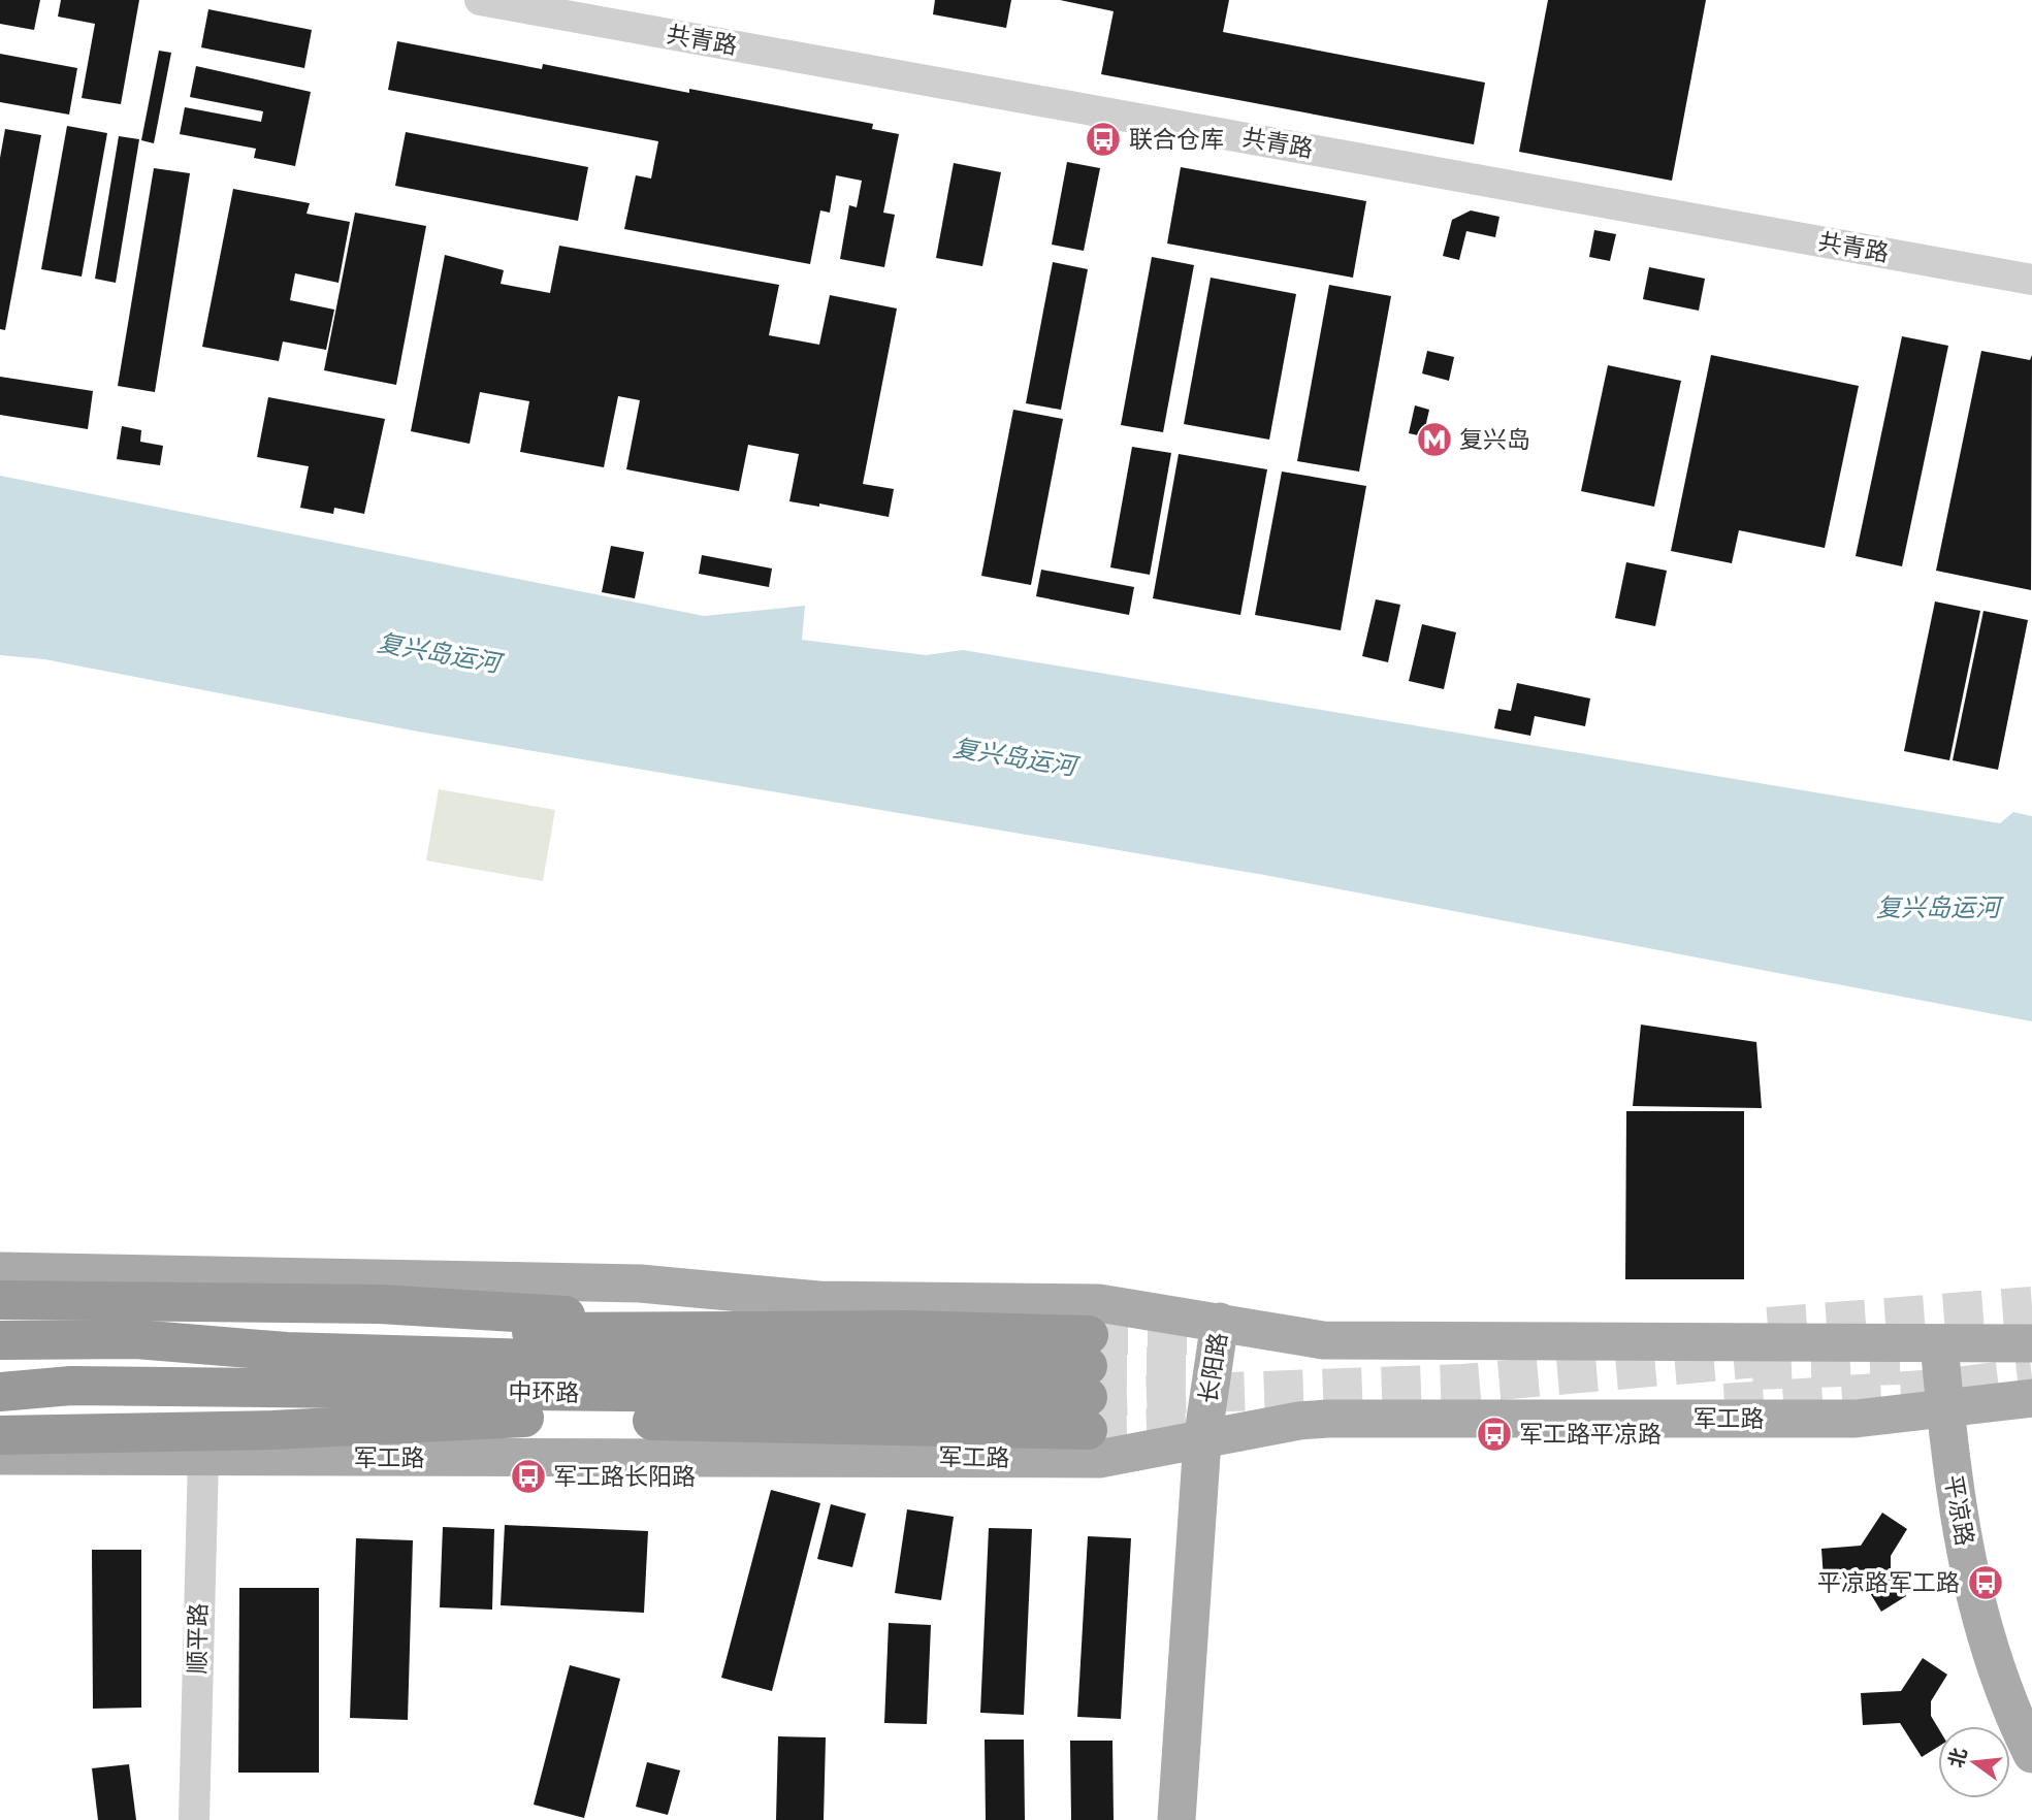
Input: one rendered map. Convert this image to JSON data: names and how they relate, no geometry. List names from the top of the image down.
{
  "streets": {
    "highway": ["中环路"],
    "main road": ["长阳路", "军工路", "平凉路"],
    "street": ["共青路", "顺平路"]
  },
  "crossings": [
    ["长阳路", "军工路"],
    ["军工路", "平凉路"],
    ["军工路", "顺平路"]
  ],
  "water": ["复兴岛运河"],
  "places": {
    "bus stop": [
      "联合仓库",
      "军工路平凉路",
      "军工路长阳路",
      "平凉路军工路"
    ],
    "metro station": ["复兴岛"]
  },
  "north": "left"
}
